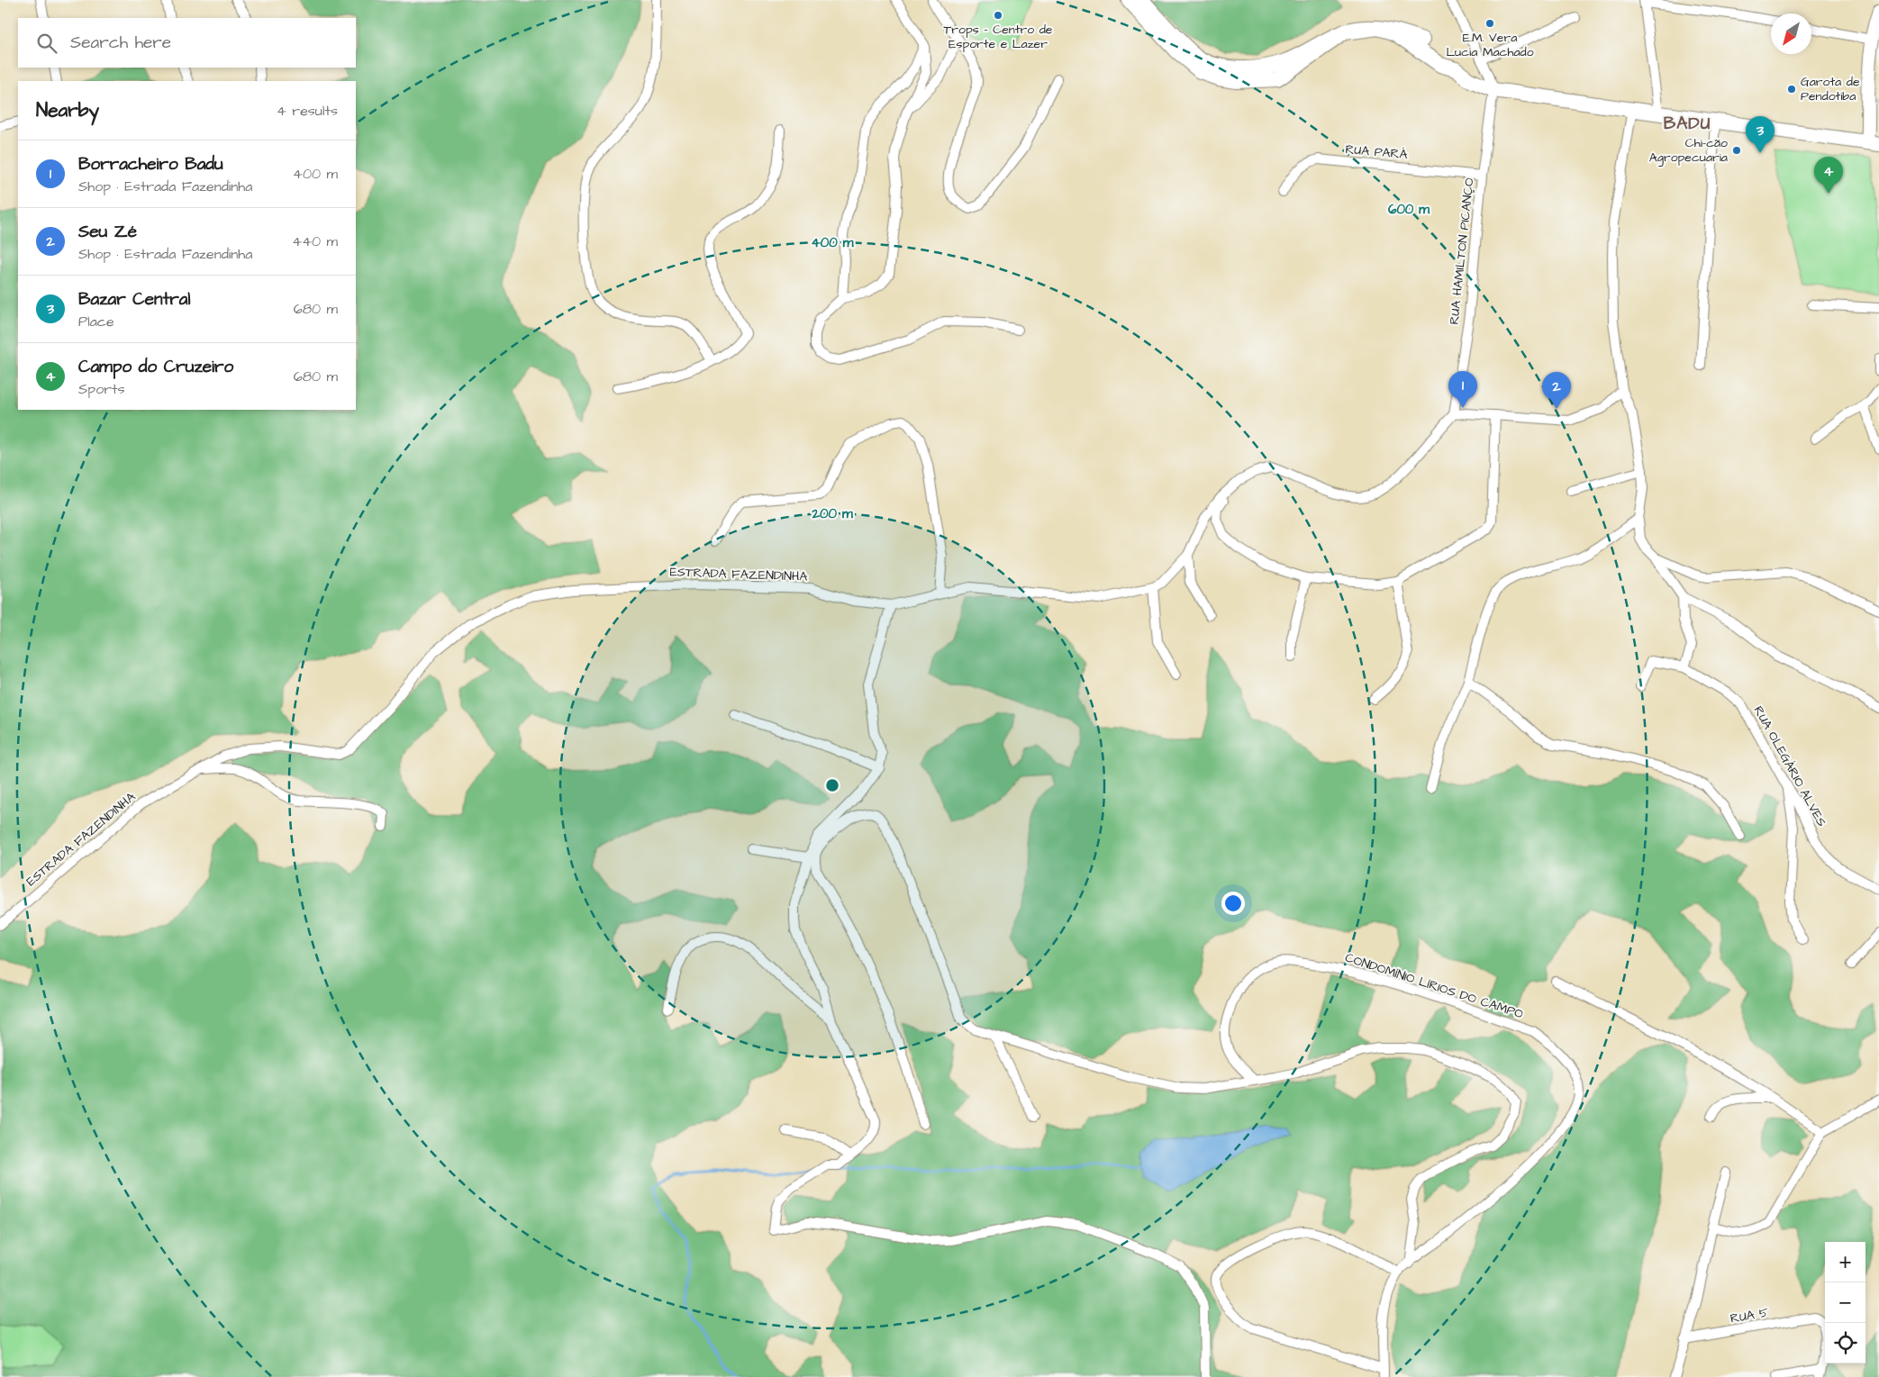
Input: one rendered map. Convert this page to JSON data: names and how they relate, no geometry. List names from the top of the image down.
{
  "streets": {
    "street": [
      "RUA PARÁ",
      "RUA HAMILTON PICANÇO",
      "ESTRADA FAZENDINHA",
      "RUA OLEGÁRIO ALVES",
      "CONDOMÍNIO LÍRIOS DO CAMPO",
      "RUA 5"
    ]
  },
  "crossings": [
    ["RUA PARÁ", "RUA HAMILTON PICANÇO"],
    ["RUA HAMILTON PICANÇO", "ESTRADA FAZENDINHA"]
  ],
  "districts": ["BADU"],
  "places": [
    "Trops - Centro de Esporte e Lazer",
    "E.M. Vera Lucia Machado",
    "Garota de Pendotiba",
    "Chi-cão Agropecuaria"
  ],
  "north": "bottom left",
  "page": {
    "search": "Search here",
    "heading": ["Nearby", "4 results"],
    "pins": [
      "3",
      "4",
      "1",
      "2"
    ],
    "list": [
      {
        "mark": "1",
        "name": "Borracheiro Badu",
        "note": "Shop · Estrada Fazendinha",
        "value": "400 m"
      },
      {
        "mark": "2",
        "name": "Seu Zé",
        "note": "Shop · Estrada Fazendinha",
        "value": "440 m"
      },
      {
        "mark": "3",
        "name": "Bazar Central",
        "note": "Place",
        "value": "680 m"
      },
      {
        "mark": "4",
        "name": "Campo do Cruzeiro",
        "note": "Sports",
        "value": "680 m"
      }
    ],
    "map_buttons": ["+", "−"]
  },
  "rings": ["600 m", "400 m", "200 m"]
}
